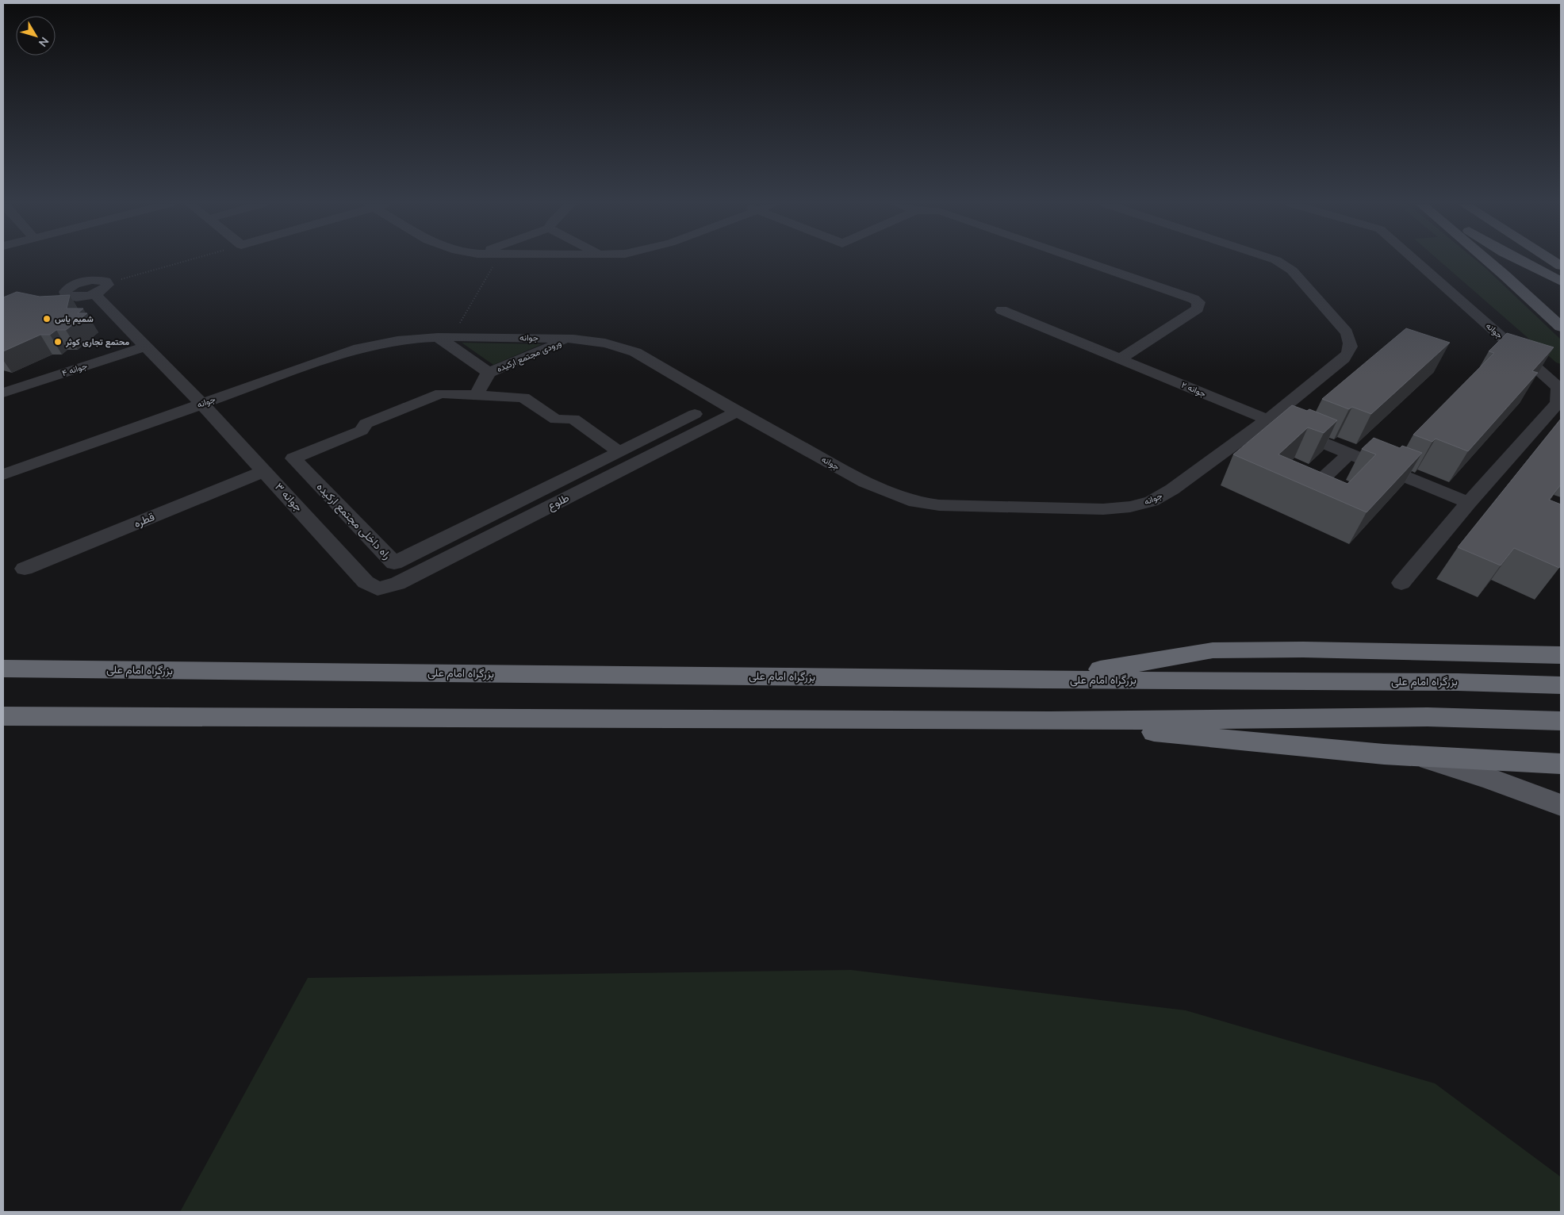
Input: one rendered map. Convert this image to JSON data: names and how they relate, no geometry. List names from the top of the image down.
{
  "streets": {
    "highway": ["بزرگراه امام علی"],
    "street": [
      "جوانه",
      "ورودی مجتمع ارکیده",
      "جوانه ۴",
      "جوانه ۲",
      "جوانه ۳",
      "طلوع",
      "قطره",
      "راه داخلی مجتمع ارکیده"
    ]
  },
  "crossings": [
    ["جوانه", "ورودی مجتمع ارکیده"],
    ["جوانه", "جوانه ۲"],
    ["جوانه", "جوانه ۳"],
    ["جوانه", "طلوع"],
    ["ورودی مجتمع ارکیده", "راه داخلی مجتمع ارکیده"],
    ["جوانه ۳", "طلوع"],
    ["جوانه ۳", "قطره"]
  ],
  "places": ["شمیم یاس", "محتمع تجاری کوثر"],
  "north": "bottom right"
}
